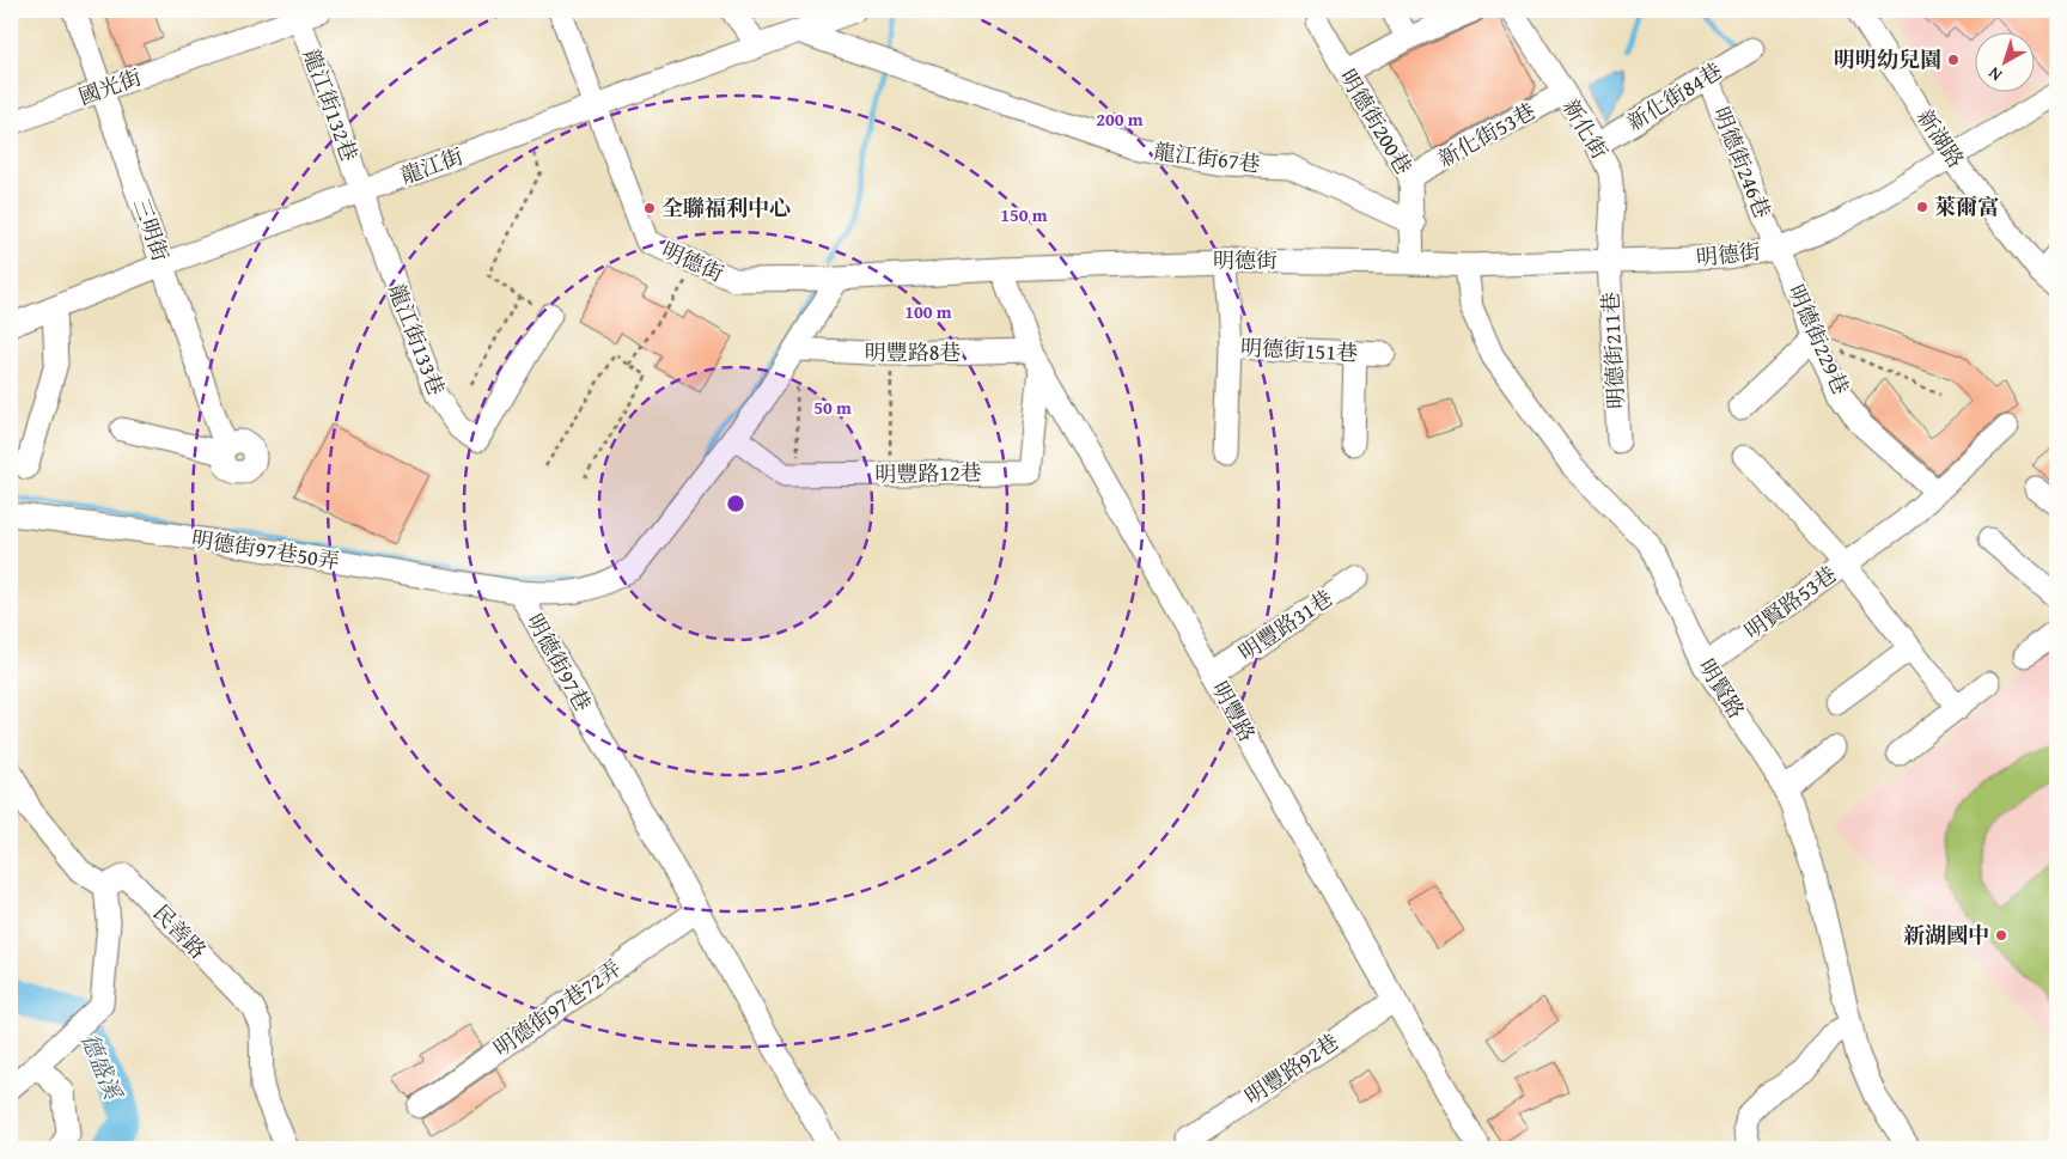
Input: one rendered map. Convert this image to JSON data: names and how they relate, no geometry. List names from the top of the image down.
{
  "streets": {
    "street": [
      "國光街",
      "新化街84巷",
      "龍江街132巷",
      "明德街200巷",
      "新化街",
      "新化街53巷",
      "新湖路",
      "龍江街67巷",
      "明德街246巷",
      "龍江街",
      "三明街",
      "明德街",
      "龍江街133巷",
      "明德街229巷",
      "明德街151巷",
      "明德街211巷",
      "明豐路8巷",
      "明豐路12巷",
      "明德街97巷50弄",
      "明賢路53巷",
      "明豐路31巷",
      "明德街97巷",
      "明賢路",
      "明豐路",
      "民善路",
      "明德街97巷72弄",
      "明豐路92巷"
    ]
  },
  "crossings": [
    ["國光街", "龍江街132巷"],
    ["國光街", "三明街"],
    ["新化街84巷", "新化街"],
    ["新化街84巷", "明德街246巷"],
    ["龍江街132巷", "龍江街"],
    ["龍江街132巷", "龍江街133巷"],
    ["明德街200巷", "新化街53巷"],
    ["明德街200巷", "龍江街67巷"],
    ["明德街200巷", "明德街"],
    ["新化街", "新化街53巷"],
    ["新化街", "明德街"],
    ["新化街", "明德街211巷"],
    ["新湖路", "明德街"],
    ["龍江街67巷", "龍江街"],
    ["明德街246巷", "明德街"],
    ["明德街246巷", "明德街229巷"],
    ["龍江街", "三明街"],
    ["龍江街", "明德街"],
    ["龍江街", "龍江街133巷"],
    ["明德街", "明德街229巷"],
    ["明德街", "明德街151巷"],
    ["明德街", "明德街211巷"],
    ["明德街", "明德街97巷"],
    ["明德街", "明賢路"],
    ["明德街", "明豐路"],
    ["明豐路8巷", "明豐路12巷"],
    ["明豐路8巷", "明德街97巷"],
    ["明豐路8巷", "明豐路"],
    ["明豐路12巷", "明德街97巷"],
    ["明豐路12巷", "明豐路"],
    ["明德街97巷50弄", "明德街97巷"],
    ["明賢路53巷", "明賢路"],
    ["明豐路31巷", "明豐路"],
    ["明德街97巷", "明德街97巷72弄"],
    ["明豐路", "明豐路92巷"]
  ],
  "water": ["德盛溪"],
  "places": [
    "明明幼兒園",
    "萊爾富",
    "全聯福利中心",
    "新湖國中"
  ],
  "north": "bottom left",
  "rings": [
    "200 m",
    "150 m",
    "100 m",
    "50 m"
  ]
}
